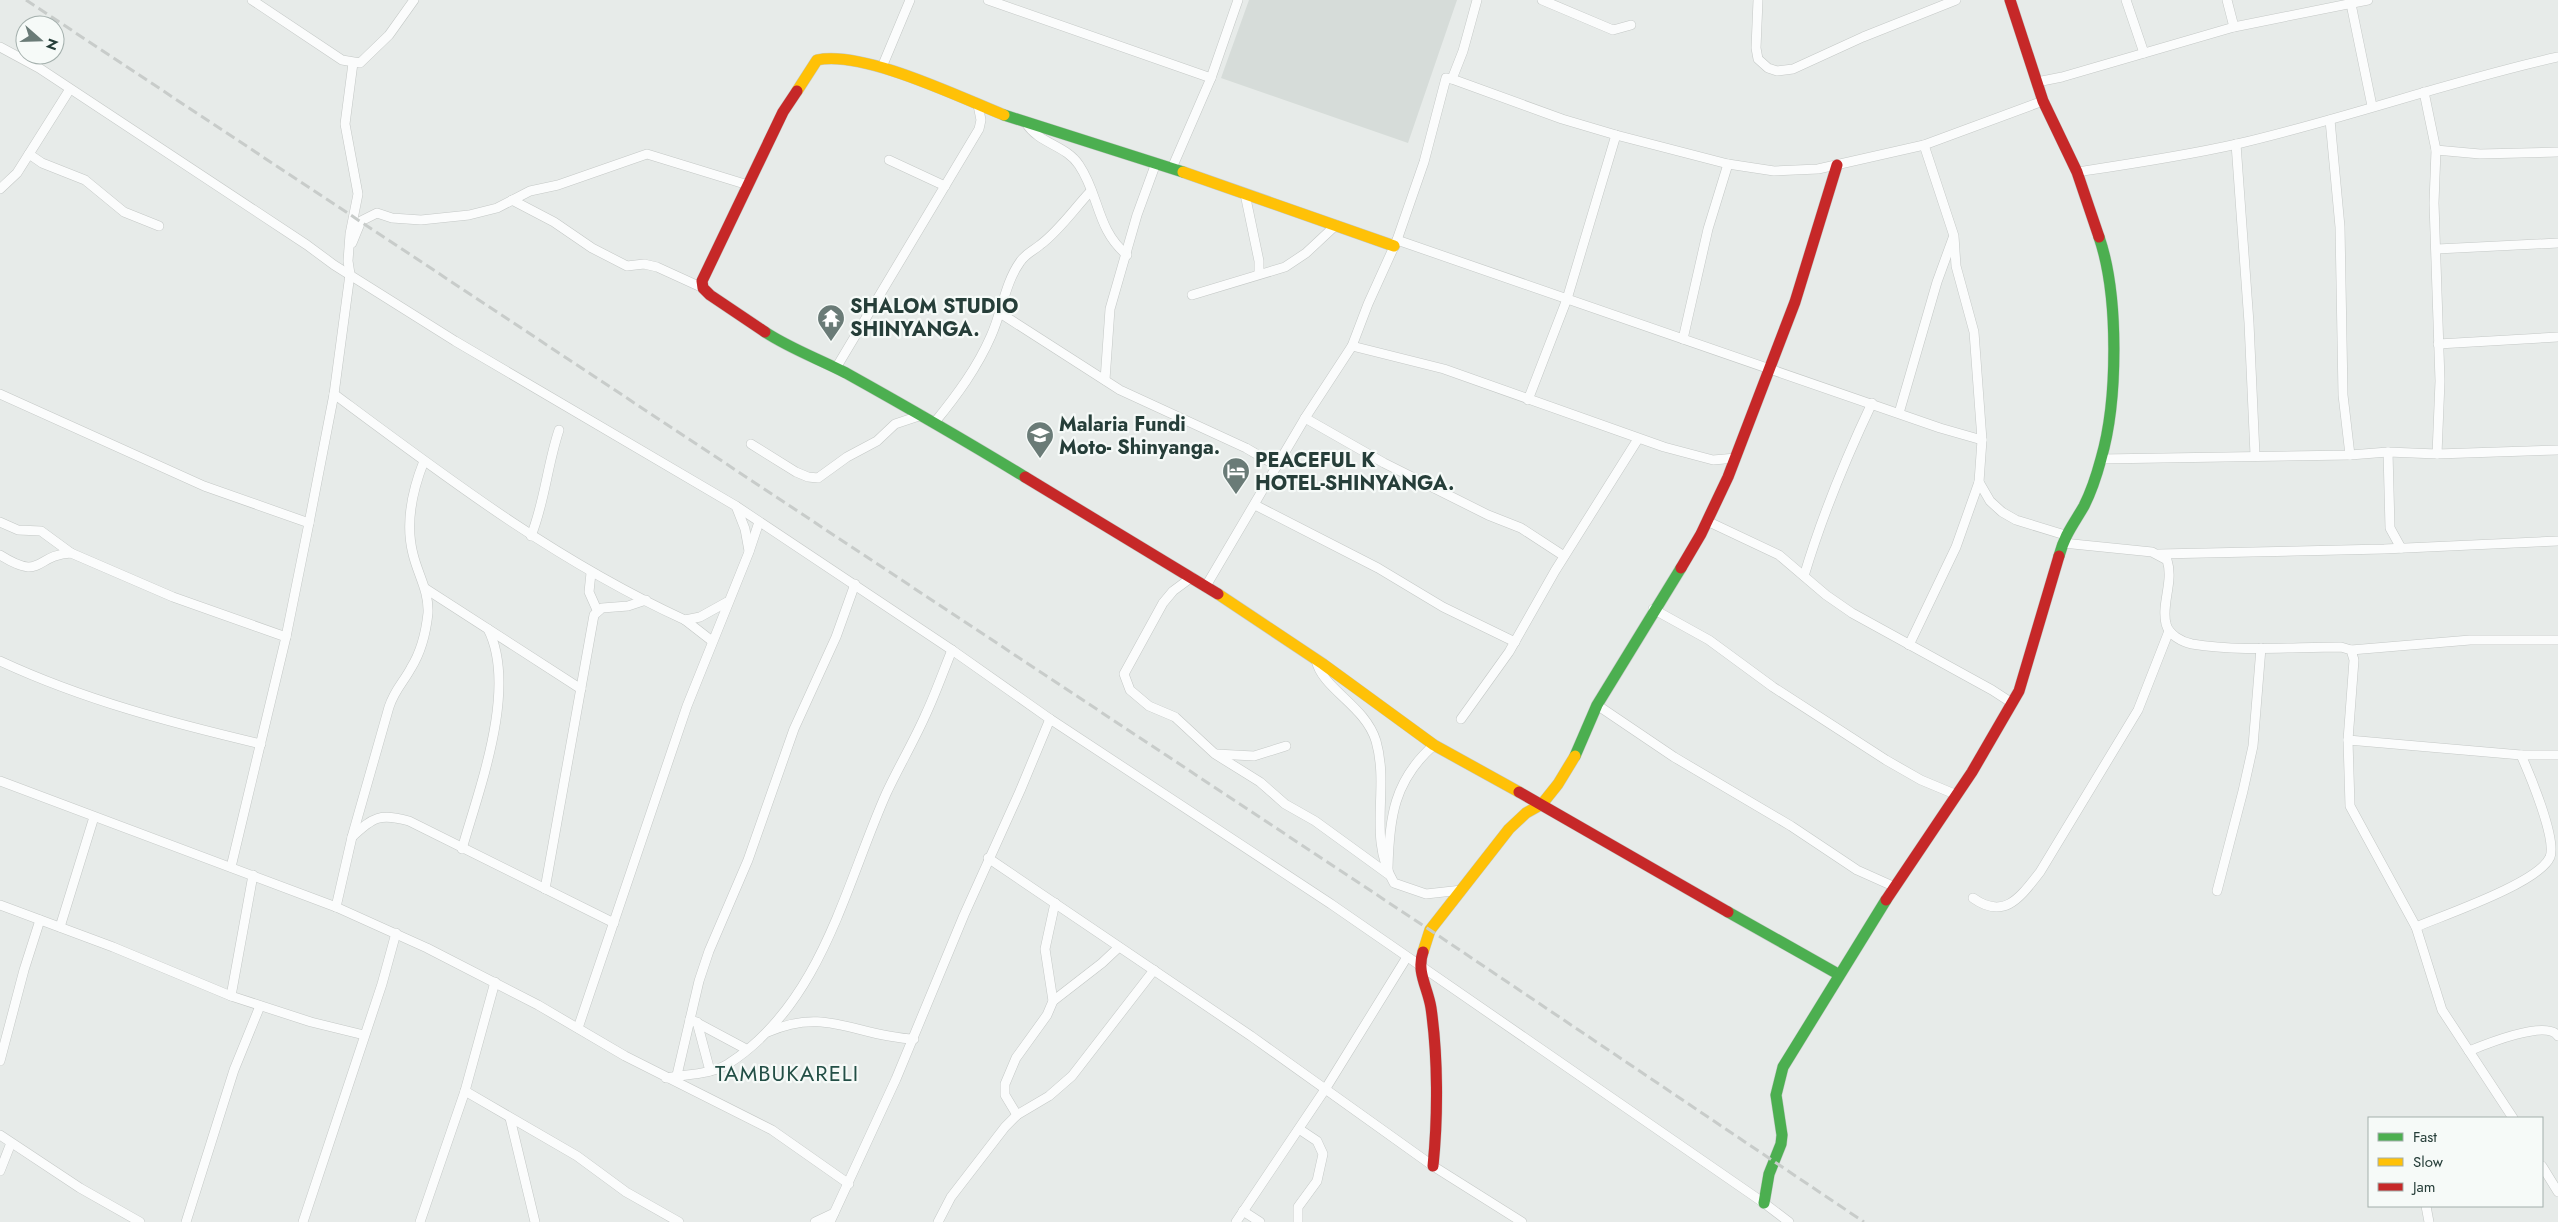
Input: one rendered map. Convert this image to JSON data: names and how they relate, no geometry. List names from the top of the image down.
{
  "districts": ["TAMBUKARELI"],
  "places": {
    "temple": ["SHALOM STUDIO SHINYANGA."],
    "school or university": ["Malaria Fundi Moto- Shinyanga."],
    "hotel": ["PEACEFUL K HOTEL-SHINYANGA."]
  },
  "legend": ["Fast", "Slow", "Jam"],
  "north": "right"
}
